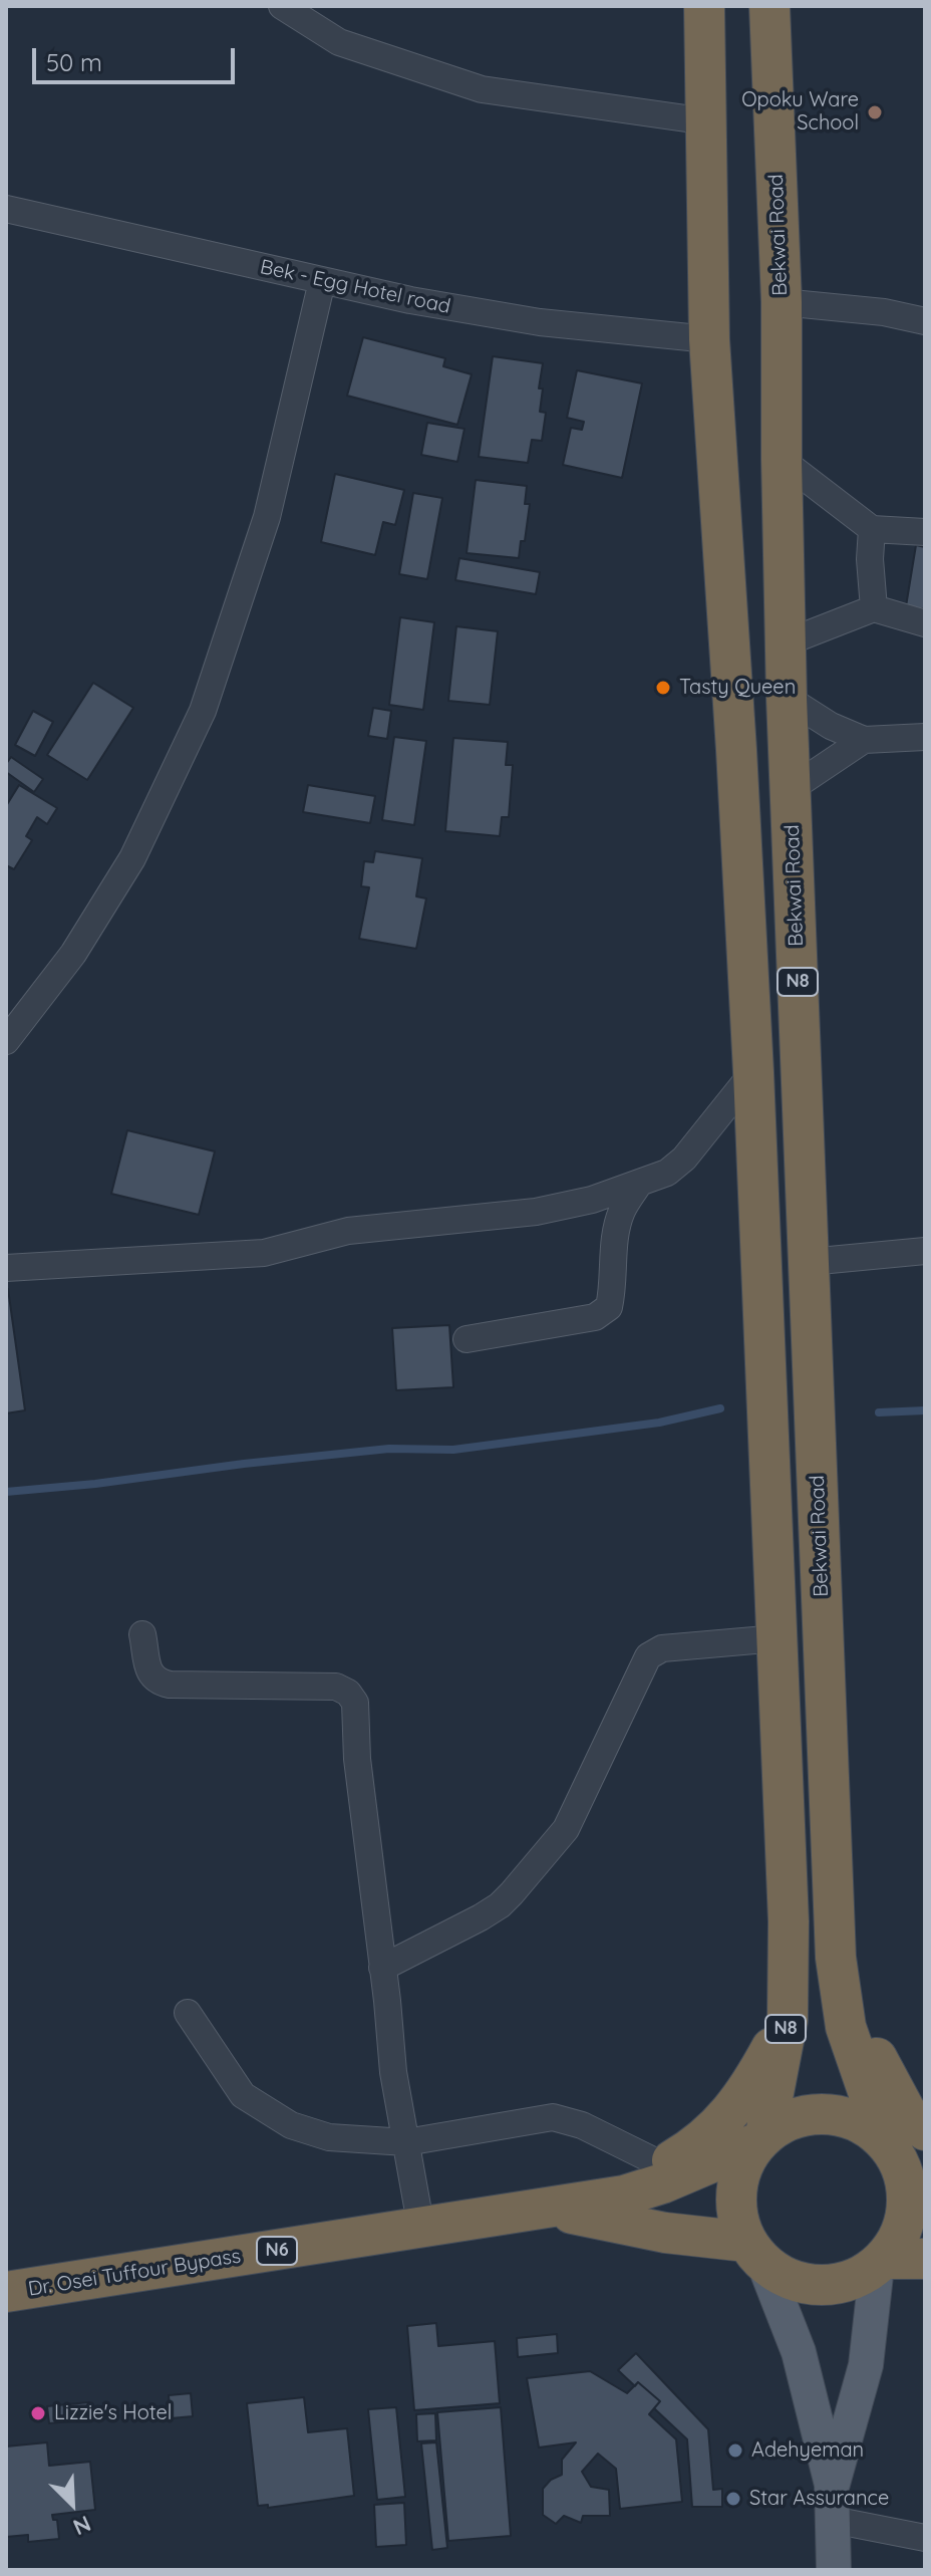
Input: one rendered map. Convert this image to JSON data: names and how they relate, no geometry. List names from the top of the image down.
{
  "streets": {
    "highway": [
      "Bekwai Road",
      "N8",
      "N6",
      "Dr. Osei Tuffour Bypass"
    ],
    "street": ["Bek - Egg Hotel road"]
  },
  "crossings": [
    ["Bekwai Road", "N8"],
    ["Bekwai Road", "N6"],
    ["Bekwai Road", "Dr. Osei Tuffour Bypass"],
    ["Bek - Egg Hotel road", "N8"],
    ["N8", "N6"],
    ["N8", "Dr. Osei Tuffour Bypass"],
    ["N6", "Dr. Osei Tuffour Bypass"]
  ],
  "places": [
    "Opoku Ware School",
    "Tasty Queen",
    "Lizzie's Hotel",
    "Adehyeman",
    "Star Assurance"
  ],
  "scale_bar": "50 m",
  "north": "bottom right"
}
